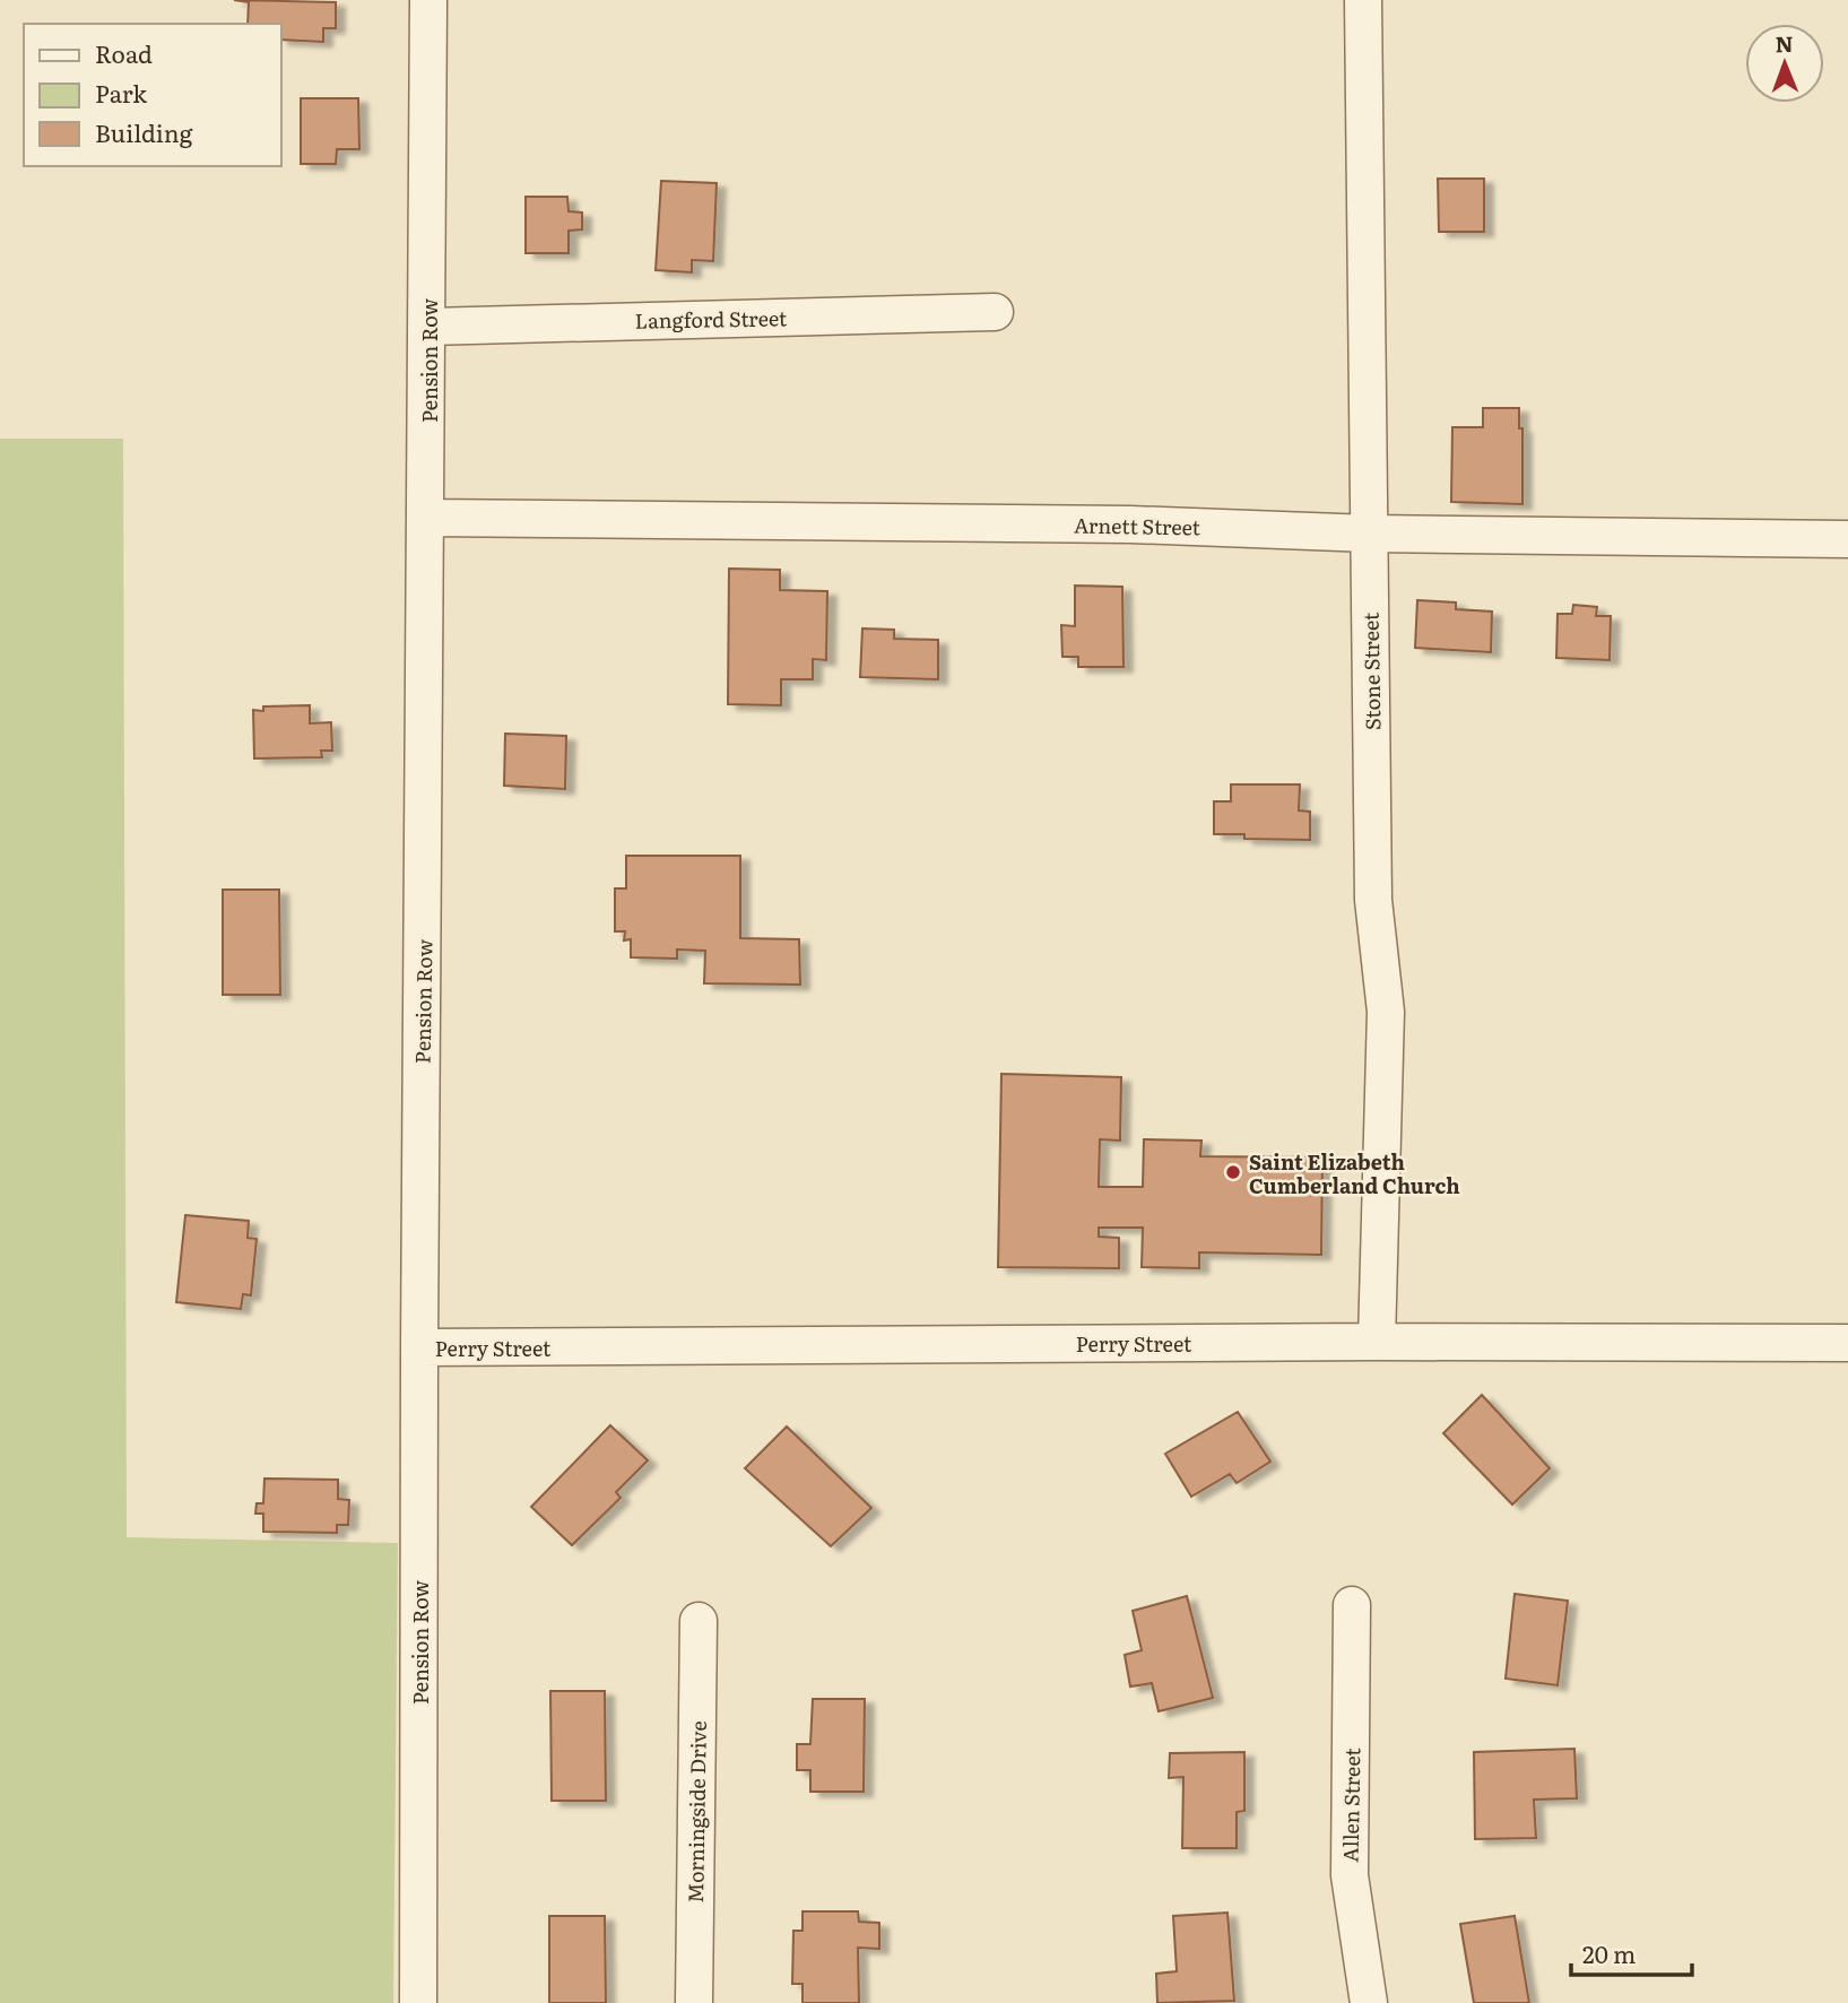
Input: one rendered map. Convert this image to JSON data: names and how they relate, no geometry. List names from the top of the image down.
{
  "streets": {
    "street": [
      "Langford Street",
      "Pension Row",
      "Arnett Street",
      "Stone Street",
      "Perry Street",
      "Allen Street",
      "Morningside Drive"
    ]
  },
  "crossings": [
    ["Langford Street", "Pension Row"],
    ["Pension Row", "Arnett Street"],
    ["Pension Row", "Perry Street"],
    ["Arnett Street", "Stone Street"],
    ["Stone Street", "Perry Street"]
  ],
  "places": ["Saint Elizabeth Cumberland Church"],
  "legend": ["Road", "Park", "Building"],
  "scale_bar": "20 m",
  "north": "top"
}
